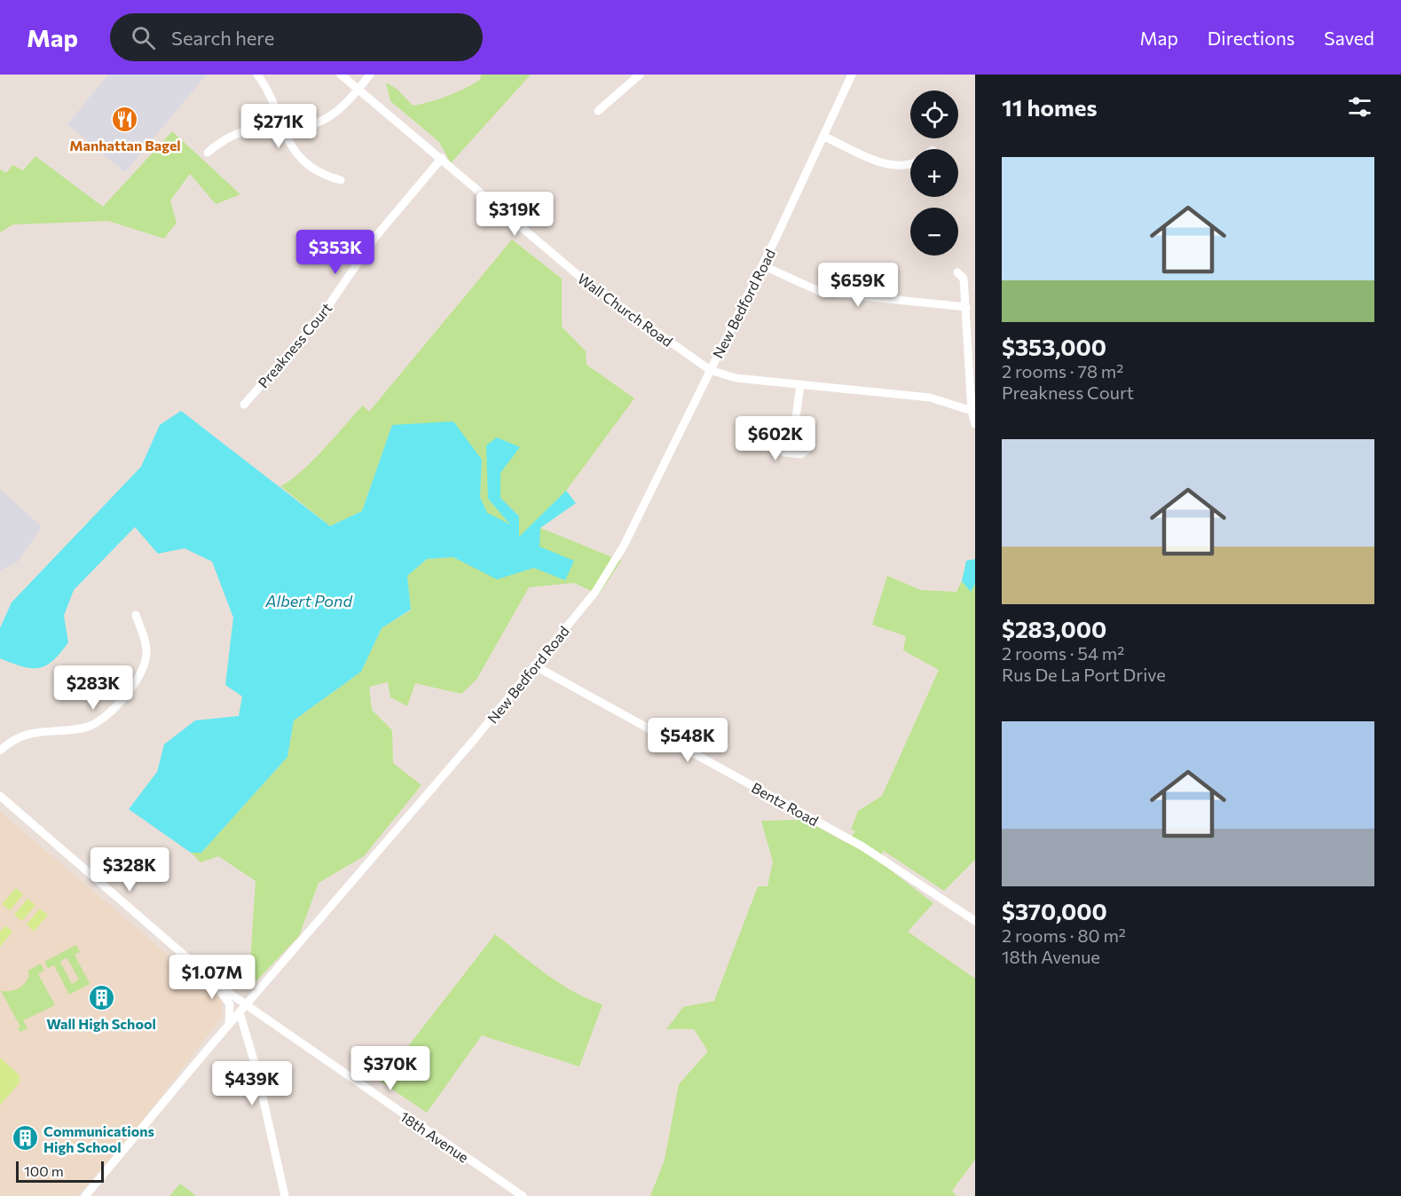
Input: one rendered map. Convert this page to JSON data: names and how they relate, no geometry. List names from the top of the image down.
{
  "streets": {
    "street": [
      "New Bedford Road",
      "Wall Church Road",
      "Preakness Court",
      "Bentz Road",
      "18th Avenue"
    ]
  },
  "crossings": [
    ["New Bedford Road", "Wall Church Road"],
    ["New Bedford Road", "Bentz Road"],
    ["New Bedford Road", "18th Avenue"],
    ["Wall Church Road", "Preakness Court"]
  ],
  "water": ["Albert Pond"],
  "places": {
    "restaurant": ["Manhattan Bagel"],
    "building": ["Wall High School", "Communications High School"]
  },
  "scale_bar": "100 m",
  "page": {
    "header": "Map",
    "search": "Search here",
    "nav": ["Map", "Directions", "Saved"],
    "heading": "11 homes",
    "map_buttons": ["+", "−"],
    "price": [
      "$271K",
      "$319K",
      "$353K",
      "$659K",
      "$602K",
      "$283K",
      "$548K",
      "$328K",
      "$1.07M",
      "$370K",
      "$439K"
    ],
    "list": [
      {
        "name": "$353,000",
        "note": "2 rooms · 78 m² · Preakness Court"
      },
      {
        "name": "$283,000",
        "note": "2 rooms · 54 m² · Rus De La Port Drive"
      },
      {
        "name": "$370,000",
        "note": "2 rooms · 80 m² · 18th Avenue"
      }
    ],
    "scale": "100 m"
  }
}
